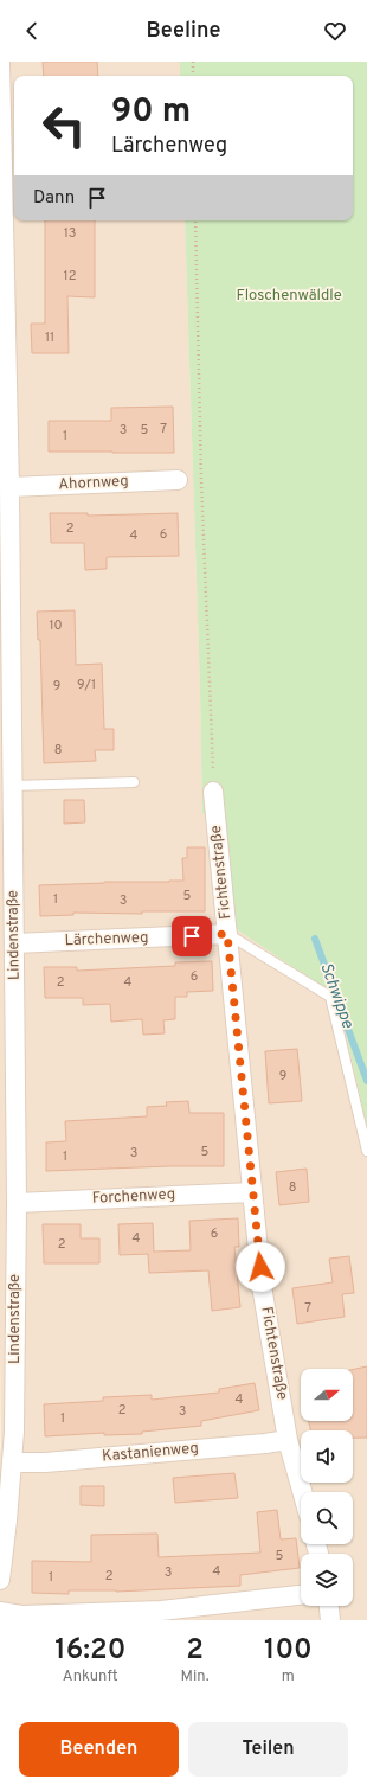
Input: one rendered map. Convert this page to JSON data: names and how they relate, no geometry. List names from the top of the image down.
{
  "streets": {
    "street": [
      "Ahornweg",
      "Fichtenstraße",
      "Lindenstraße",
      "Lärchenweg",
      "Forchenweg",
      "Kastanienweg"
    ]
  },
  "crossings": [
    ["Ahornweg", "Lindenstraße"],
    ["Fichtenstraße", "Lärchenweg"],
    ["Fichtenstraße", "Forchenweg"],
    ["Fichtenstraße", "Kastanienweg"],
    ["Lindenstraße", "Lärchenweg"],
    ["Lindenstraße", "Forchenweg"],
    ["Lindenstraße", "Kastanienweg"]
  ],
  "water": ["Schwippe"],
  "parks": ["Floschenwäldle"],
  "house_numbers": [
    "13",
    "12",
    "11",
    "7",
    "3",
    "5",
    "1",
    "2",
    "6",
    "4",
    "10",
    "9/1",
    "9",
    "8",
    "5",
    "1",
    "3",
    "6",
    "2",
    "4",
    "9",
    "5",
    "3",
    "1",
    "8",
    "6",
    "4",
    "2",
    "7",
    "4",
    "2",
    "3",
    "1",
    "5",
    "4",
    "3",
    "2",
    "1"
  ],
  "north": "right",
  "page": {
    "header": "Beeline",
    "turn": ["90 m", "Lärchenweg"],
    "then": "Dann",
    "eta": [
      "16:20",
      "Ankunft",
      "2",
      "Min.",
      "100",
      "m"
    ],
    "buttons": ["Beenden", "Teilen"]
  }
}
